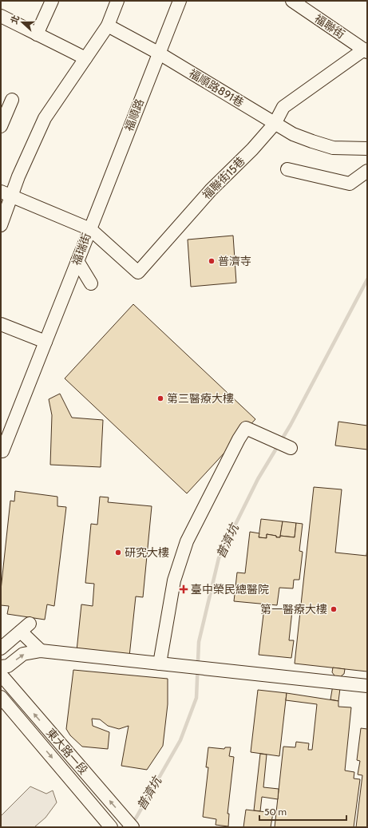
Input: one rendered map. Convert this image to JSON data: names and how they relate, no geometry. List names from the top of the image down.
{
  "streets": {
    "street": [
      "福聯街",
      "福順路891巷",
      "福順路",
      "福聯街15巷",
      "福瑞街",
      "東大路一段"
    ]
  },
  "crossings": [
    ["福聯街", "福聯街15巷"],
    ["福順路891巷", "福順路"],
    ["福順路891巷", "福聯街15巷"],
    ["福順路", "福聯街15巷"],
    ["福順路", "福瑞街"],
    ["福聯街15巷", "福瑞街"]
  ],
  "water": ["普濟坑"],
  "places": {
    "other": [
      "普濟寺",
      "第三醫療大樓",
      "研究大樓",
      "第一醫療大樓"
    ],
    "health": ["臺中榮民總醫院"]
  },
  "scale_bar": "50 m",
  "north": "left"
}
